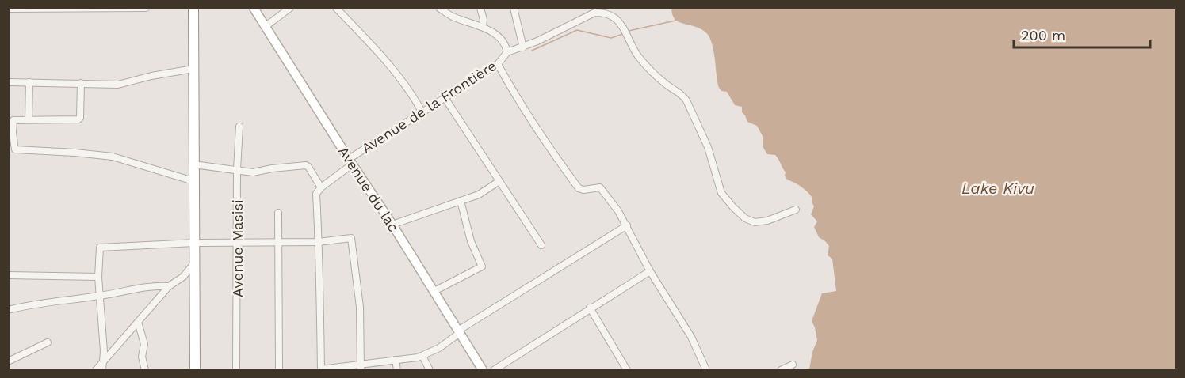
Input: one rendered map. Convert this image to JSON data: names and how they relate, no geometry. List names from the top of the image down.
{
  "streets": {
    "main road": ["Avenue du lac"],
    "street": ["Avenue de la Frontière", "Avenue Masisi"]
  },
  "crossings": [
    ["Avenue de la Frontière", "Avenue du lac"]
  ],
  "water": ["Lake Kivu"],
  "scale_bar": "200 m"
}
